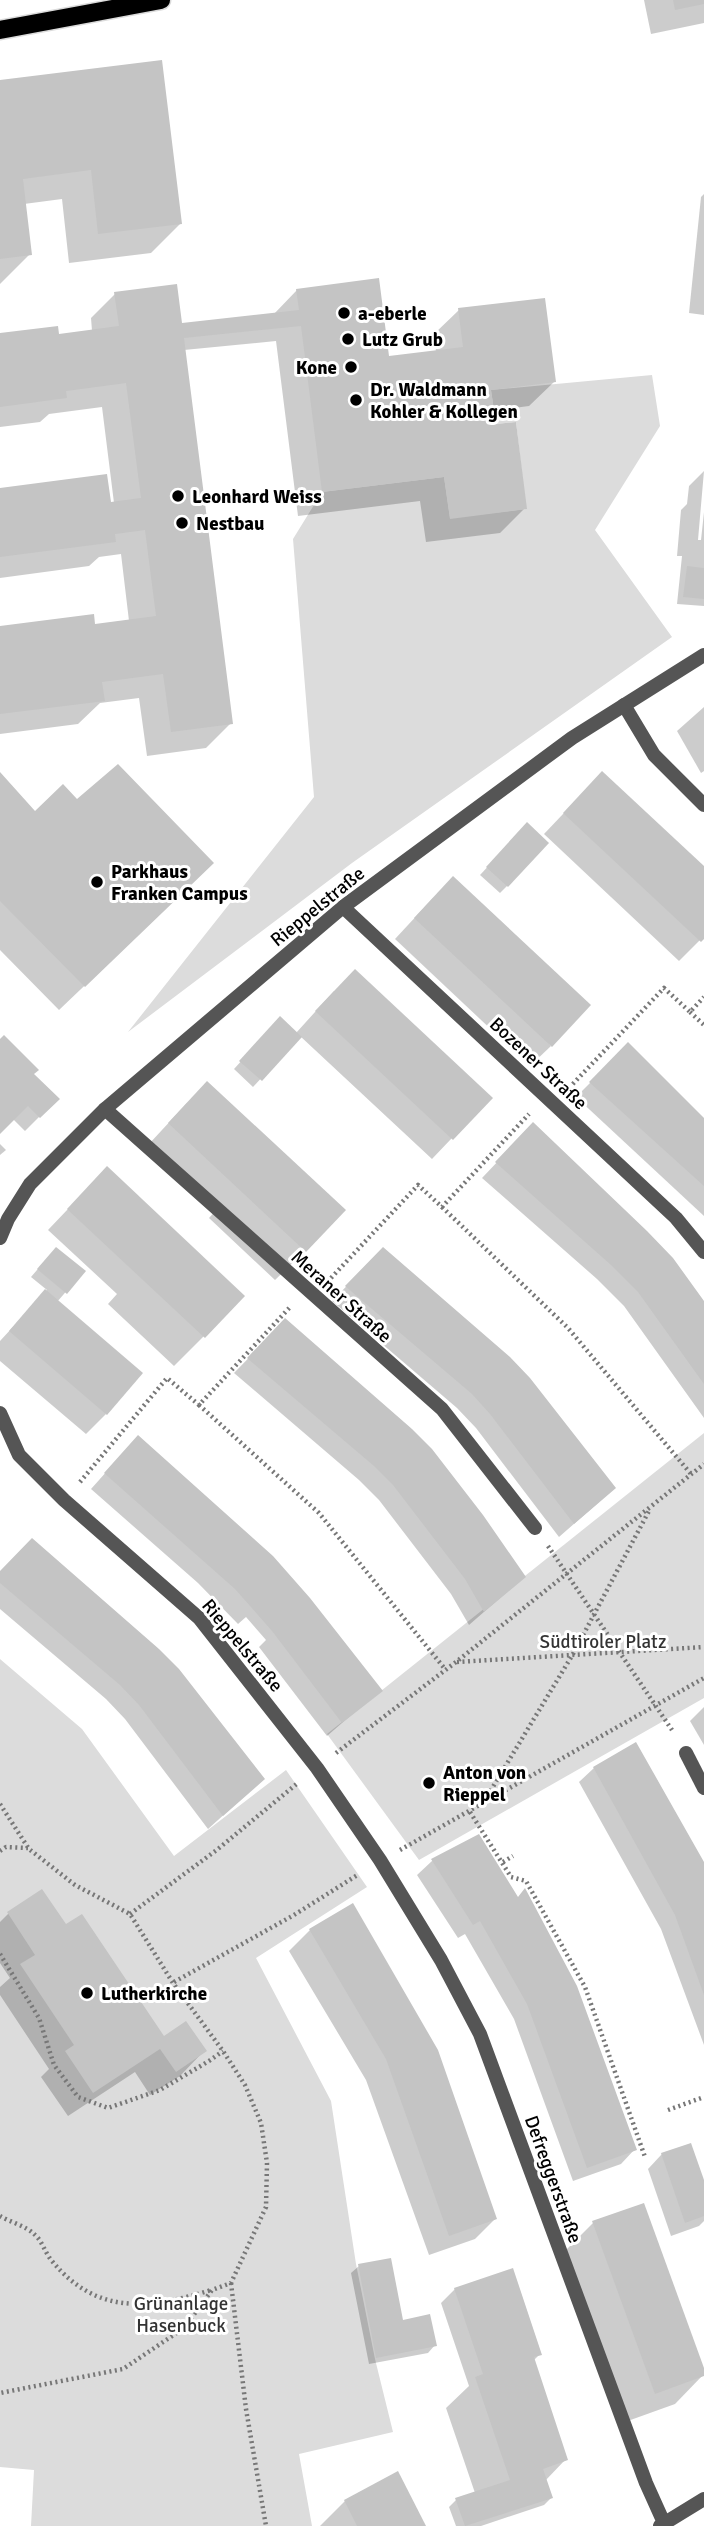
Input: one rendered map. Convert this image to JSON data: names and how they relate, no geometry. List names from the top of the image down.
{
  "streets": {
    "street": [
      "Rieppelstraße",
      "Bozener Straße",
      "Meraner Straße",
      "Defreggerstraße"
    ]
  },
  "crossings": [
    ["Rieppelstraße", "Bozener Straße"],
    ["Rieppelstraße", "Meraner Straße"],
    ["Rieppelstraße", "Defreggerstraße"]
  ],
  "parks": ["Südtiroler Platz", "Grünanlage Hasenbuck"],
  "places": [
    "a-eberle",
    "Lutz Grub",
    "Kone",
    "Dr. Waldmann Kohler & Kollegen",
    "Leonhard Weiss",
    "Nestbau",
    "Parkhaus Franken Campus",
    "Anton von Rieppel",
    "Lutherkirche"
  ]
}
